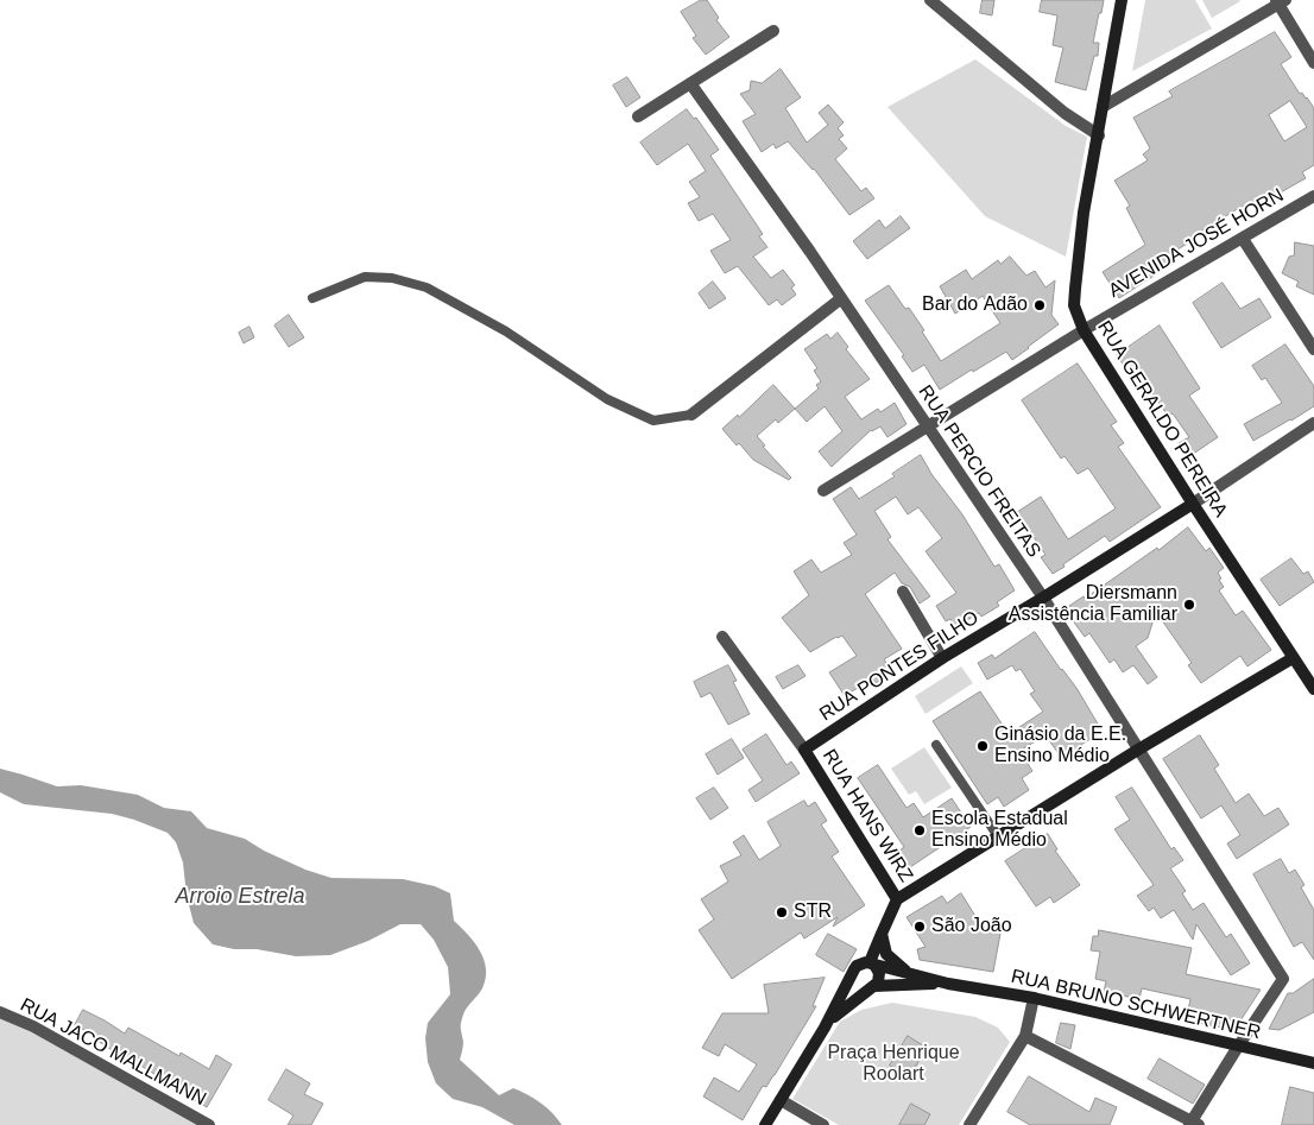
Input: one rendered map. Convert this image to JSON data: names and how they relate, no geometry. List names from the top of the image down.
{
  "streets": {
    "main road": [
      "RUA GERALDO PEREIRA",
      "RUA PONTES FILHO",
      "RUA HANS WIRZ",
      "RUA BRUNO SCHWERTNER"
    ],
    "street": ["AVENIDA JOSÉ HORN", "RUA PERCIO FREITAS", "RUA JACO MALLMANN"]
  },
  "crossings": [
    ["AVENIDA JOSÉ HORN", "RUA GERALDO PEREIRA"],
    ["AVENIDA JOSÉ HORN", "RUA PERCIO FREITAS"],
    ["RUA GERALDO PEREIRA", "RUA PONTES FILHO"],
    ["RUA PERCIO FREITAS", "RUA PONTES FILHO"],
    ["RUA PERCIO FREITAS", "RUA BRUNO SCHWERTNER"],
    ["RUA PONTES FILHO", "RUA HANS WIRZ"]
  ],
  "water": ["Arroio Estrela"],
  "parks": ["Praça Henrique Roolart"],
  "places": [
    "Bar do Adão",
    "Diersmann Assistência Familiar",
    "Ginásio da E.E. Ensino Médio",
    "Escola Estadual Ensino Médio",
    "STR",
    "São João"
  ]
}
